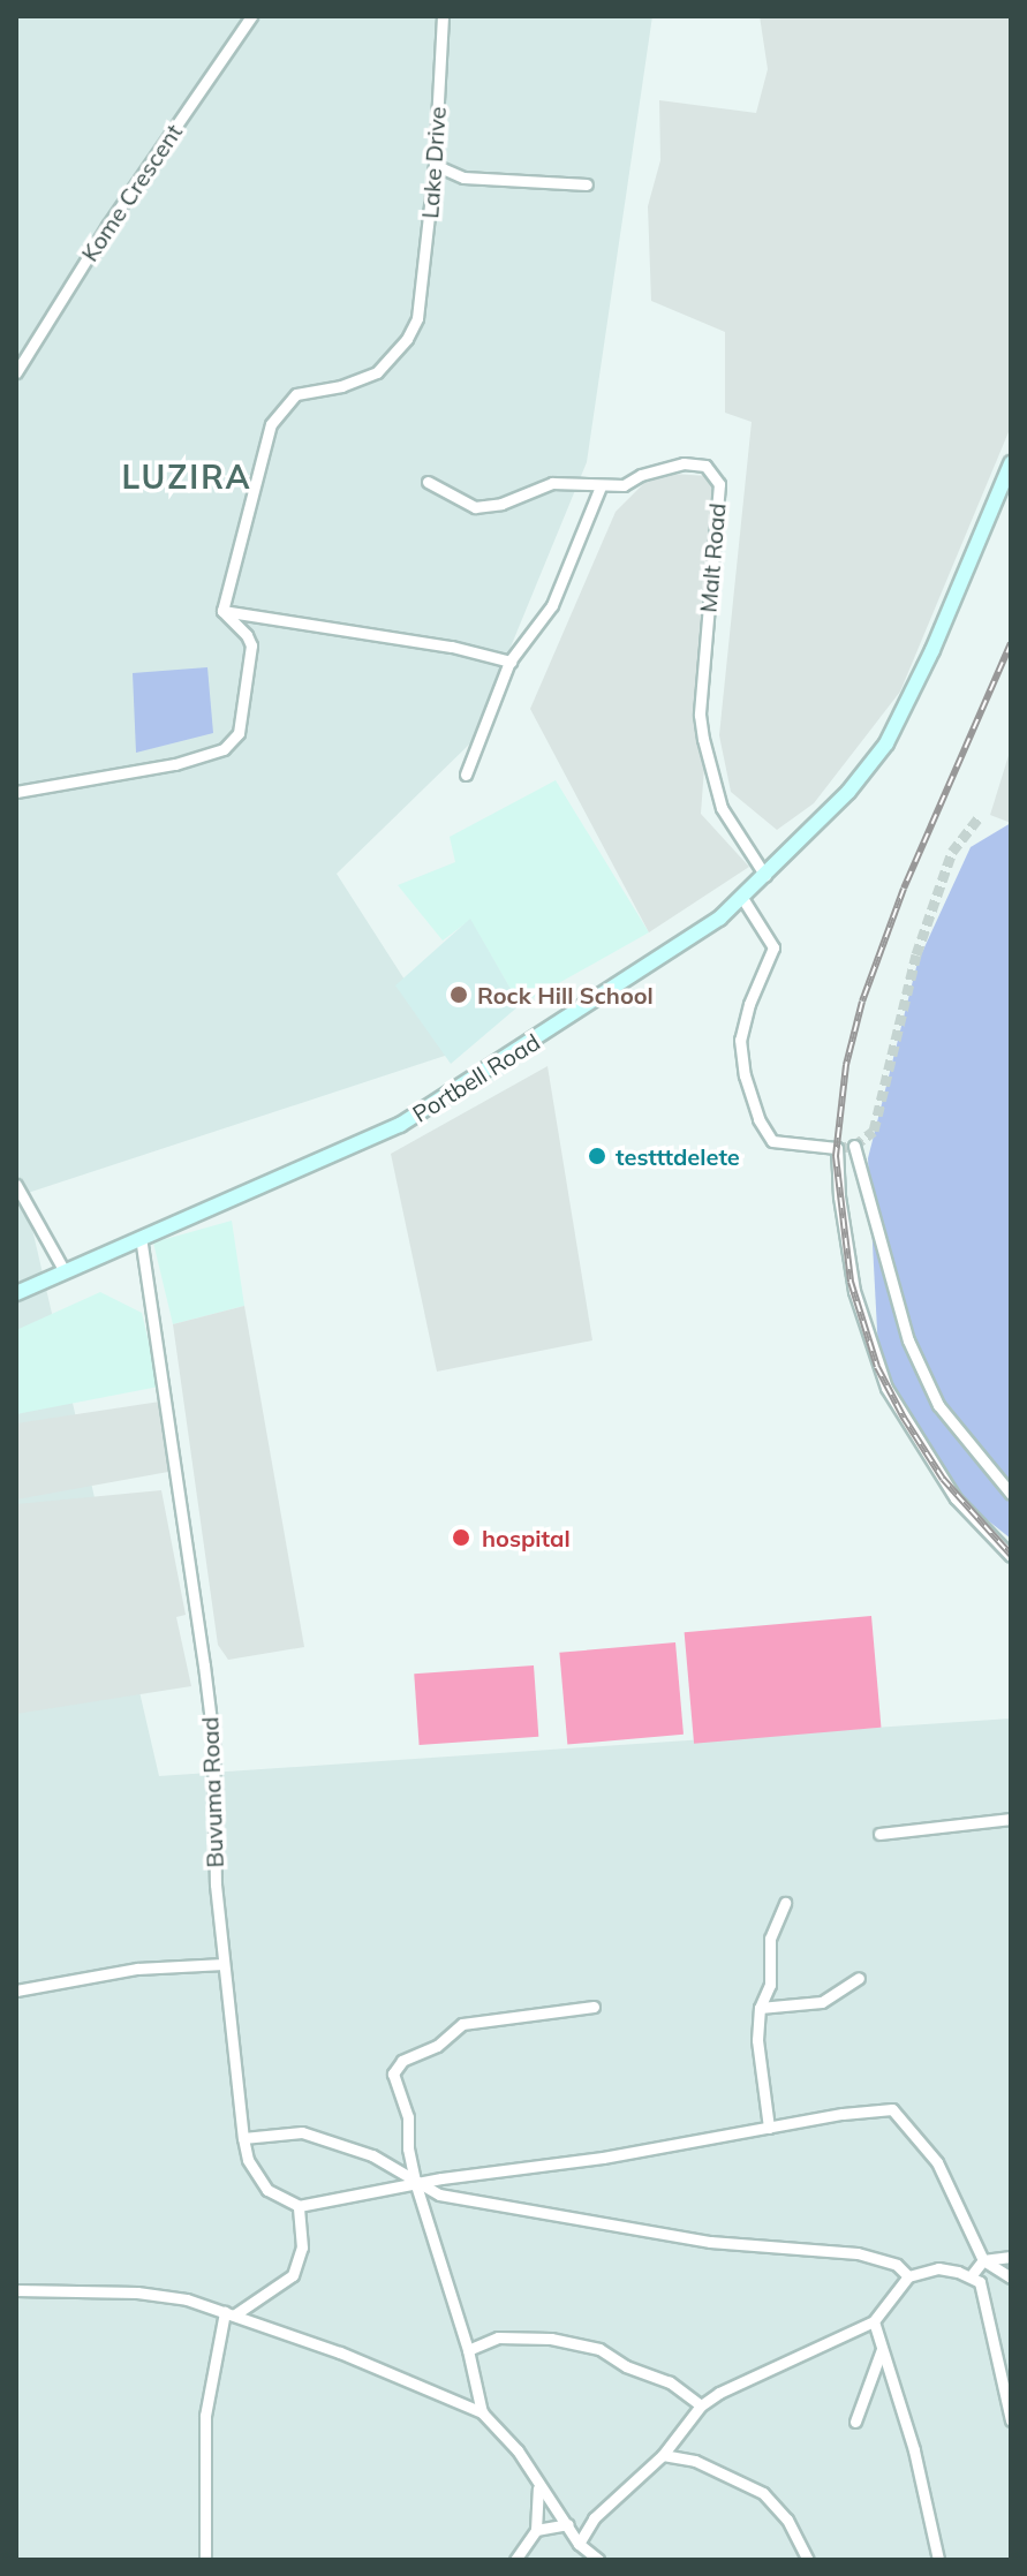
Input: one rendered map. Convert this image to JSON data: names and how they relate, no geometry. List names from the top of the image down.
{
  "streets": {
    "main road": ["Portbell Road"],
    "street": [
      "Lake Drive",
      "Kome Crescent",
      "Malt Road",
      "Buvuma Road"
    ]
  },
  "crossings": [
    ["Malt Road", "Portbell Road"],
    ["Portbell Road", "Buvuma Road"]
  ],
  "districts": ["LUZIRA"],
  "places": ["Rock Hill School", "testttdelete", "hospital"]
}
